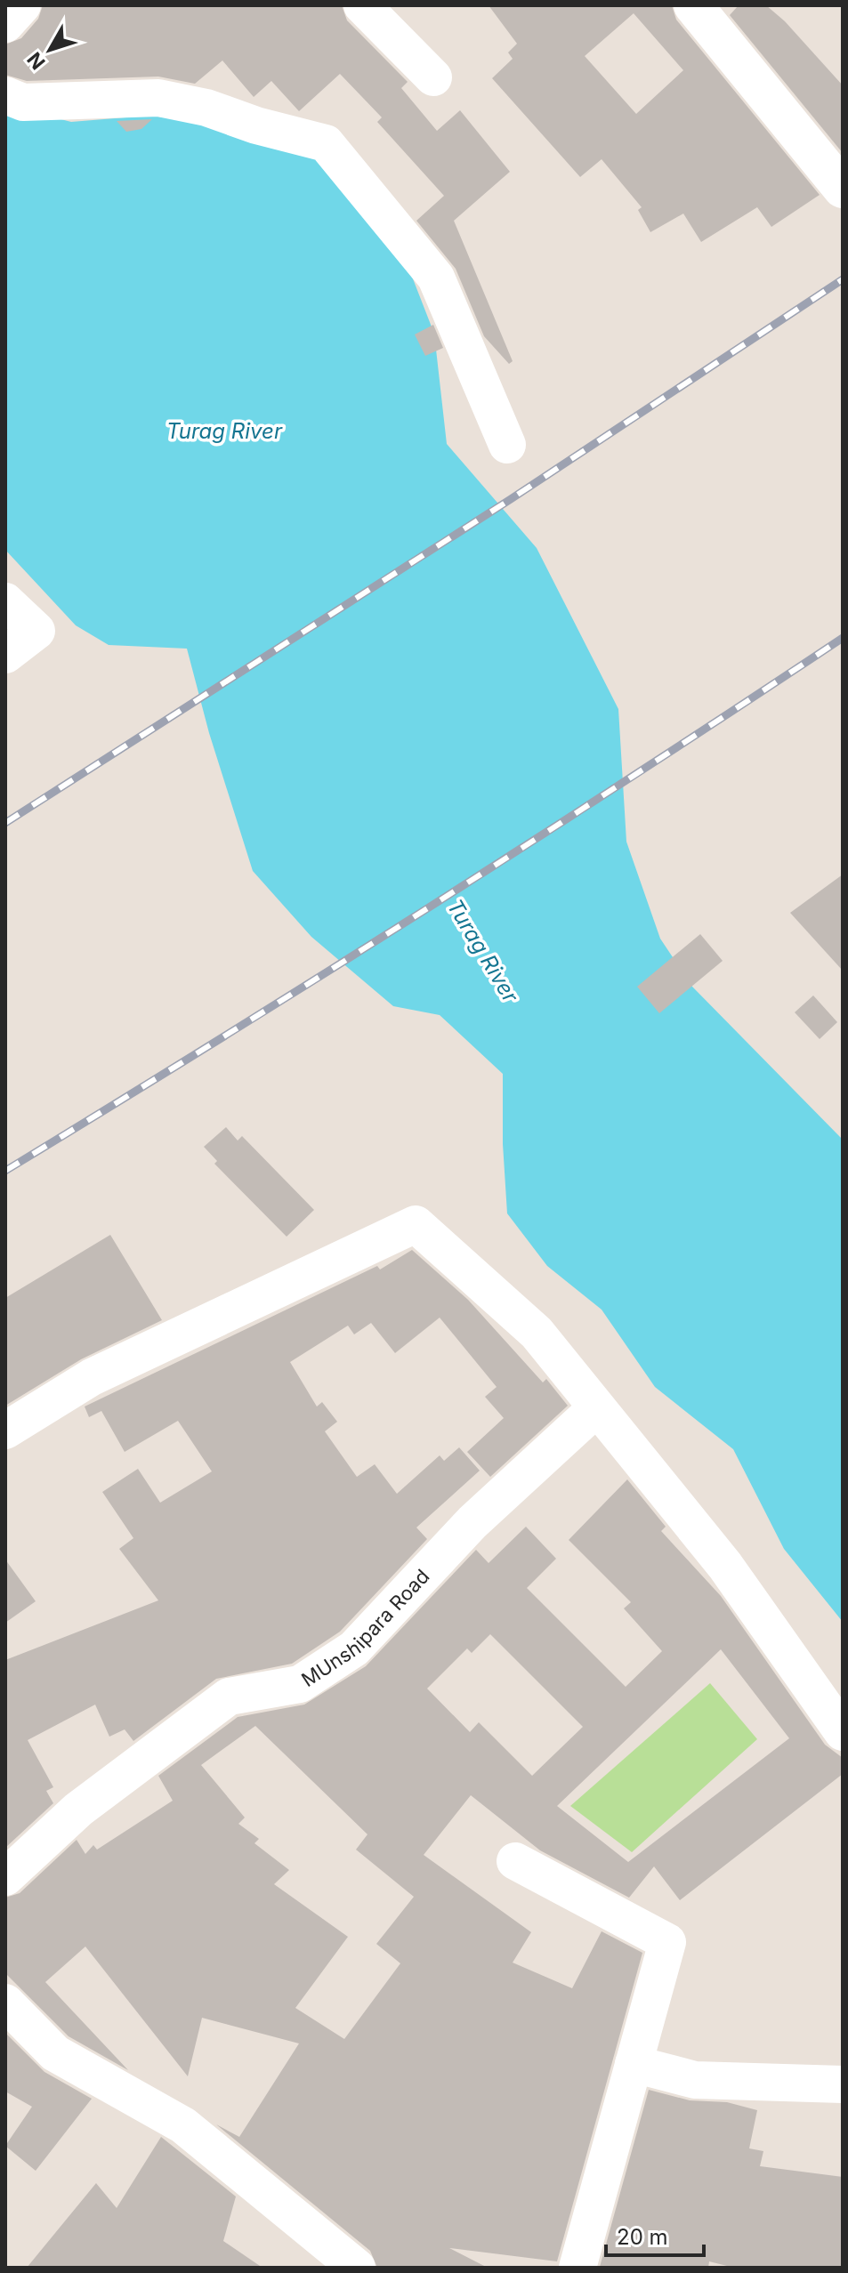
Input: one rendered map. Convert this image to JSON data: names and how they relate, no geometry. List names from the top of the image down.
{
  "streets": {
    "street": ["MUnshipara Road"]
  },
  "water": ["Turag River"],
  "scale_bar": "20 m",
  "north": "bottom left"
}
